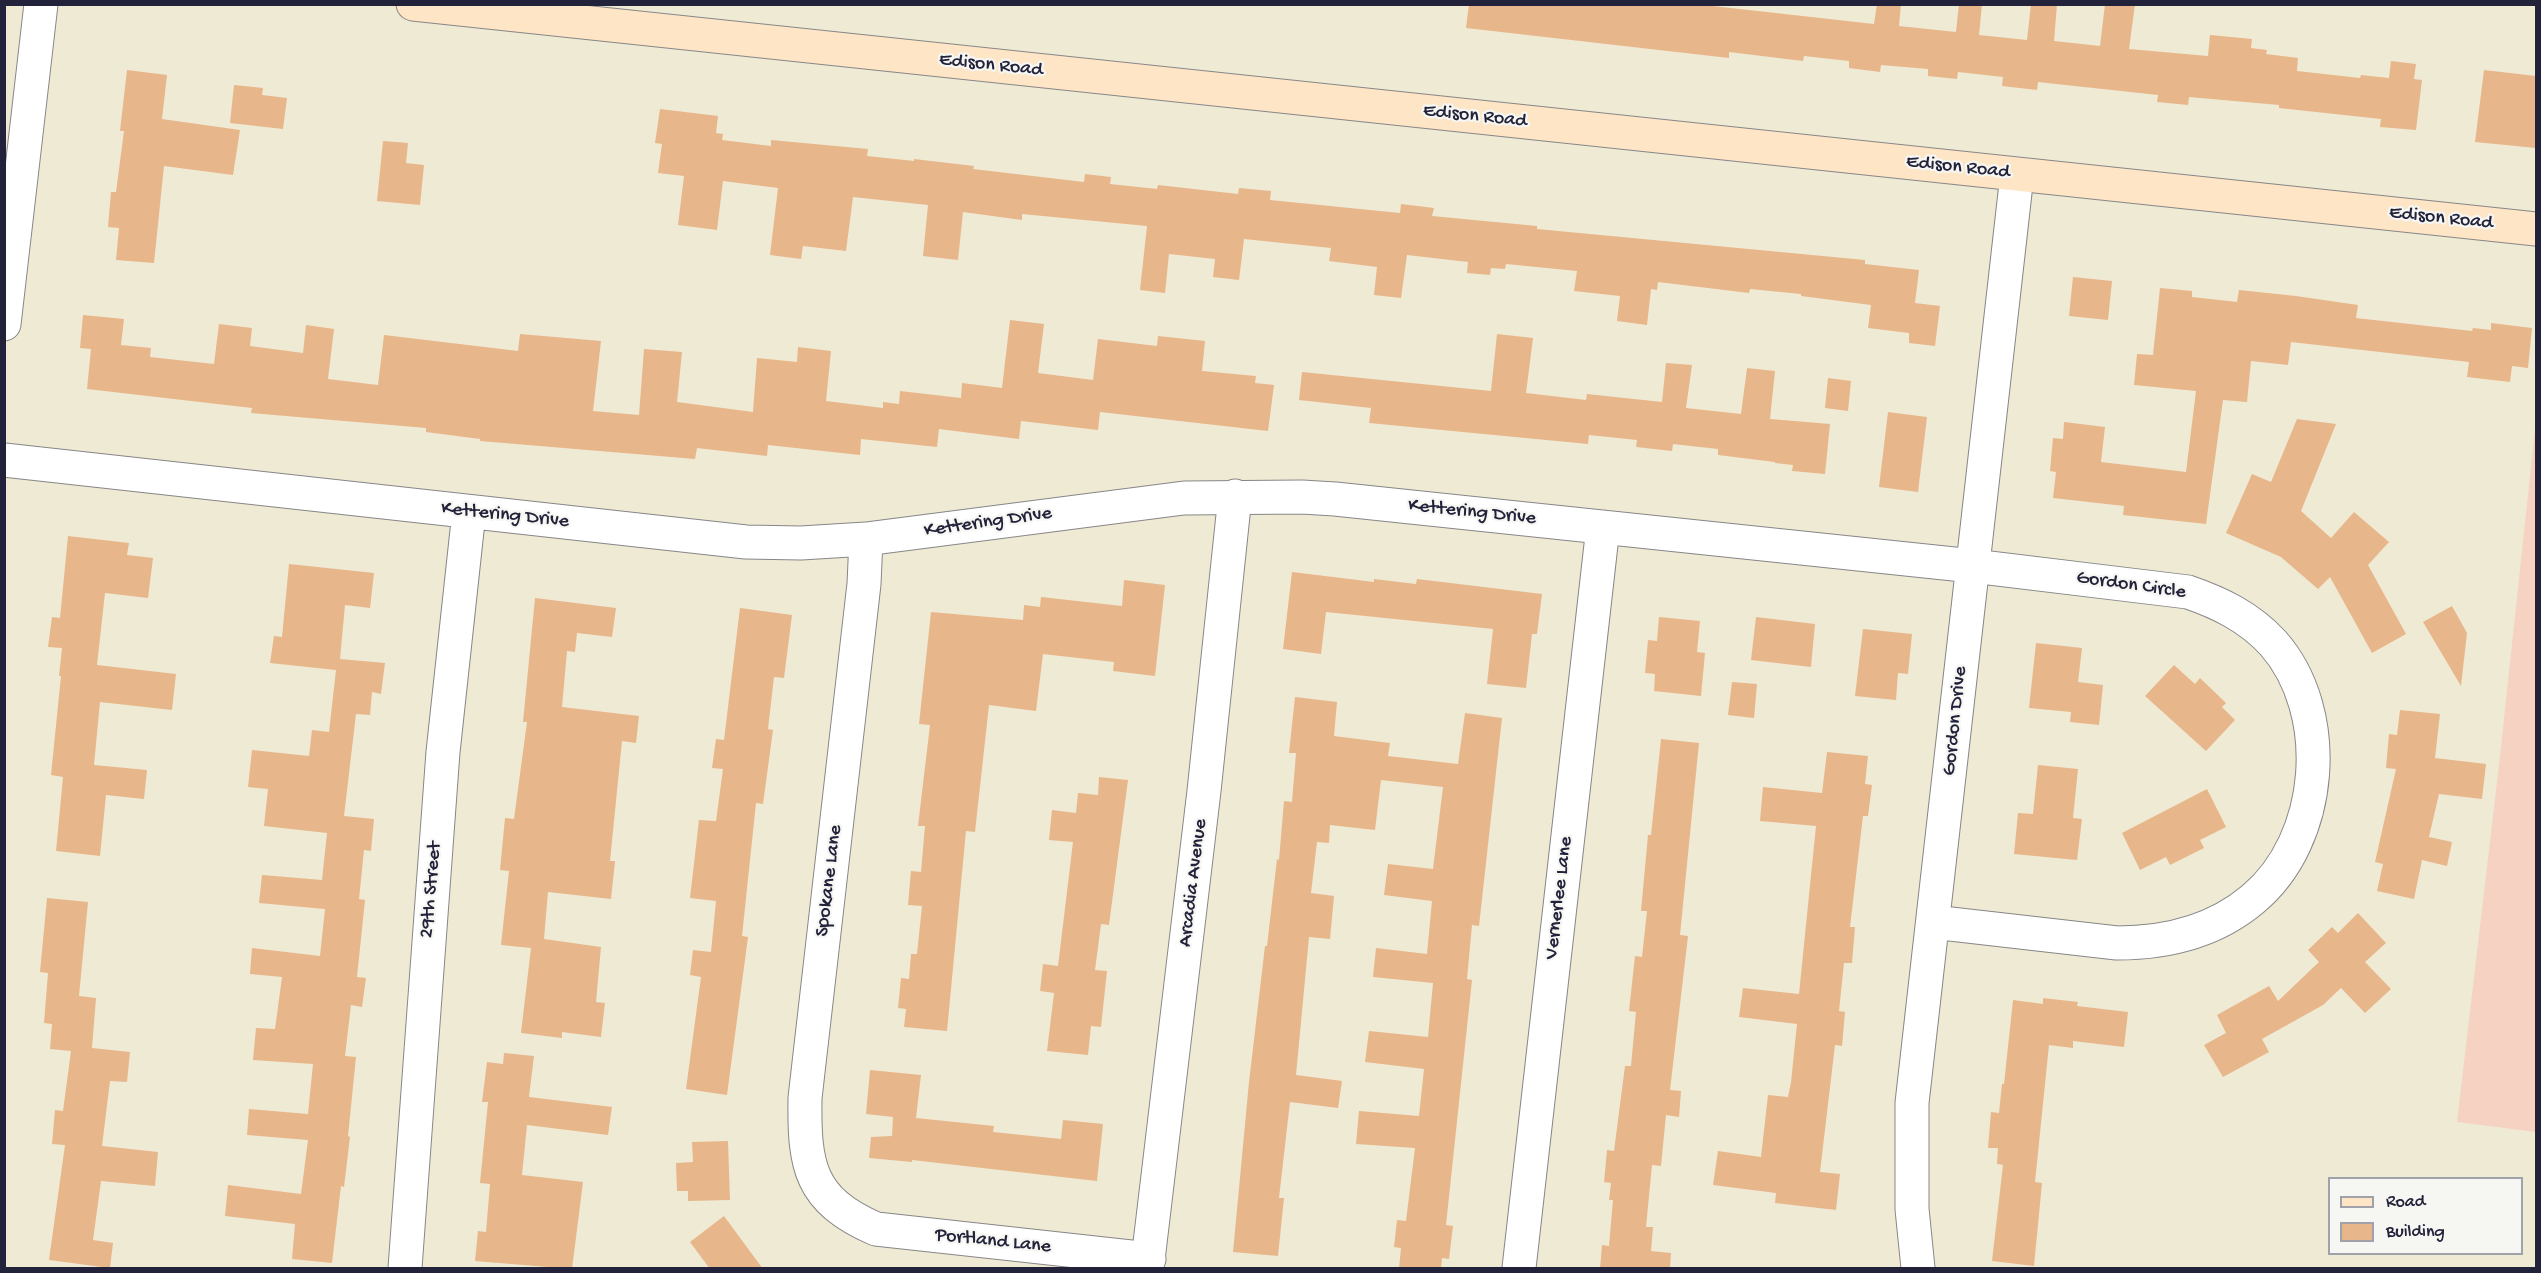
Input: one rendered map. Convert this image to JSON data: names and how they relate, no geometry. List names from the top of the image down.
{
  "streets": {
    "main road": ["Edison Road"],
    "street": [
      "Kettering Drive",
      "Gordon Circle",
      "Gordon Drive",
      "Spokane Lane",
      "Arcadia Avenue",
      "29th Street",
      "Vernerlee Lane",
      "Portland Lane"
    ]
  },
  "crossings": [
    ["Edison Road", "Gordon Drive"],
    ["Kettering Drive", "Gordon Circle"],
    ["Kettering Drive", "Gordon Drive"],
    ["Kettering Drive", "Spokane Lane"],
    ["Kettering Drive", "Arcadia Avenue"],
    ["Kettering Drive", "29th Street"],
    ["Kettering Drive", "Vernerlee Lane"],
    ["Gordon Circle", "Gordon Drive"],
    ["Spokane Lane", "Portland Lane"],
    ["Arcadia Avenue", "Portland Lane"]
  ],
  "legend": ["Road", "Building"]
}
